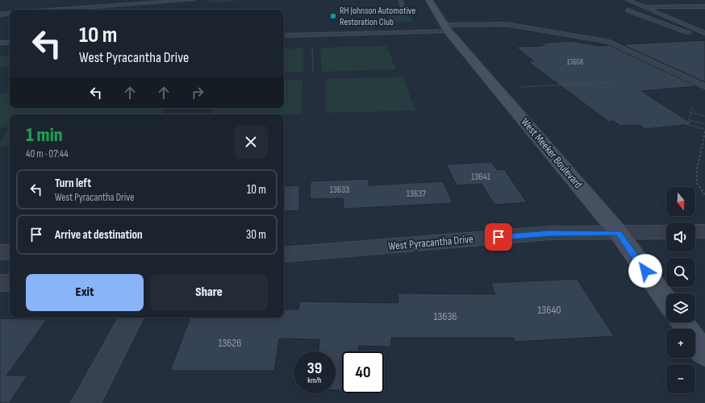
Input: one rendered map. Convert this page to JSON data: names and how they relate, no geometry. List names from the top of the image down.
{
  "streets": {
    "street": ["West Meeker Boulevard", "West Pyracantha Drive"]
  },
  "crossings": [
    ["West Meeker Boulevard", "West Pyracantha Drive"]
  ],
  "places": ["RH Johnson Automotive Restoration Club"],
  "house_numbers": [
    "13658",
    "13641",
    "13633",
    "13637",
    "13640",
    "13636",
    "13626"
  ],
  "north": "bottom",
  "page": {
    "turn": ["10 m", "West Pyracantha Drive"],
    "heading": ["1 min", "40 m · 07:44"],
    "list": [
      {
        "name": "Turn left",
        "note": "West Pyracantha Drive",
        "value": "10 m"
      },
      {
        "name": "Arrive at destination",
        "value": "30 m"
      }
    ],
    "map_buttons": ["+", "−"],
    "buttons": ["Exit", "Share"],
    "speed": "39 km/h",
    "limit": "40"
  }
}
